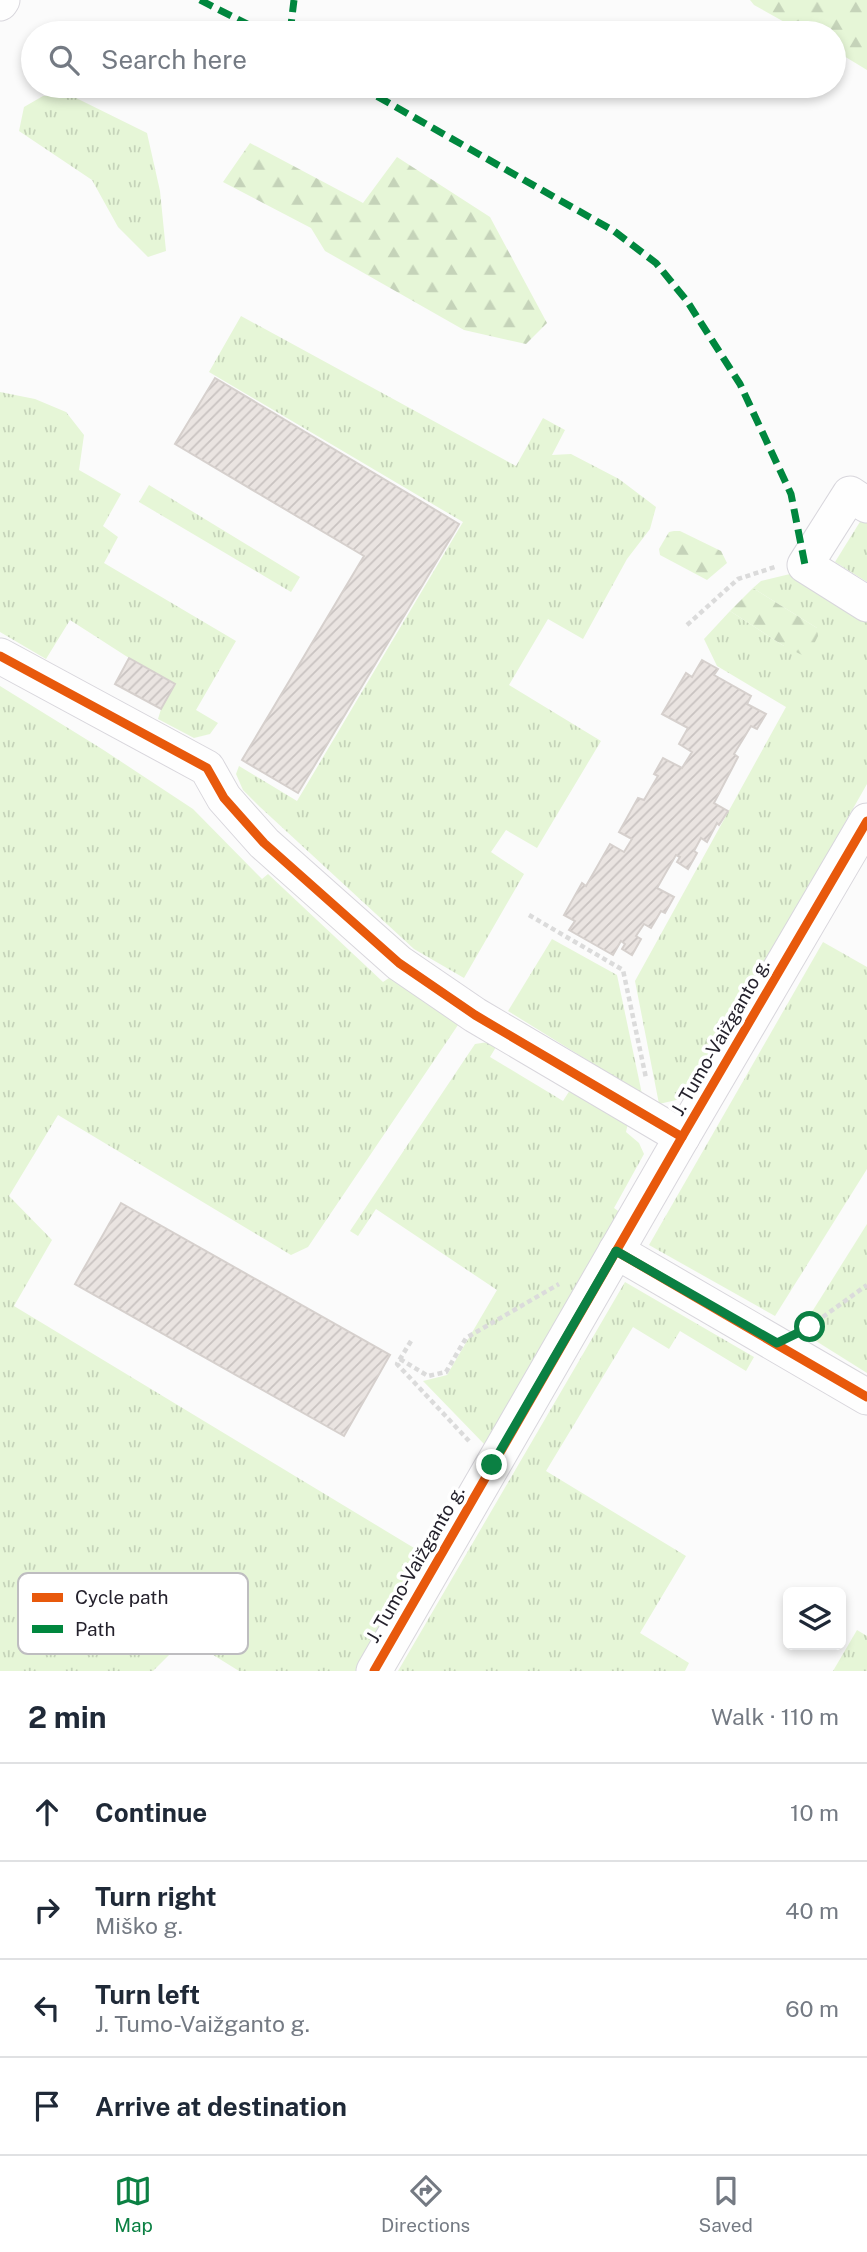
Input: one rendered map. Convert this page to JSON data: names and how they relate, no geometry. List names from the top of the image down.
{
  "streets": {
    "street": ["J. Tumo-Vaižganto g."]
  },
  "legend": ["Cycle path", "Path"],
  "page": {
    "search": "Search here",
    "heading": ["2 min", "Walk · 110 m"],
    "list": [
      ["Continue", "10 m"],
      ["Turn right", "Miško g.", "40 m"],
      ["Turn left", "J. Tumo-Vaižganto g.", "60 m"],
      "Arrive at destination"
    ],
    "nav": ["Map", "Directions", "Saved"]
  }
}
